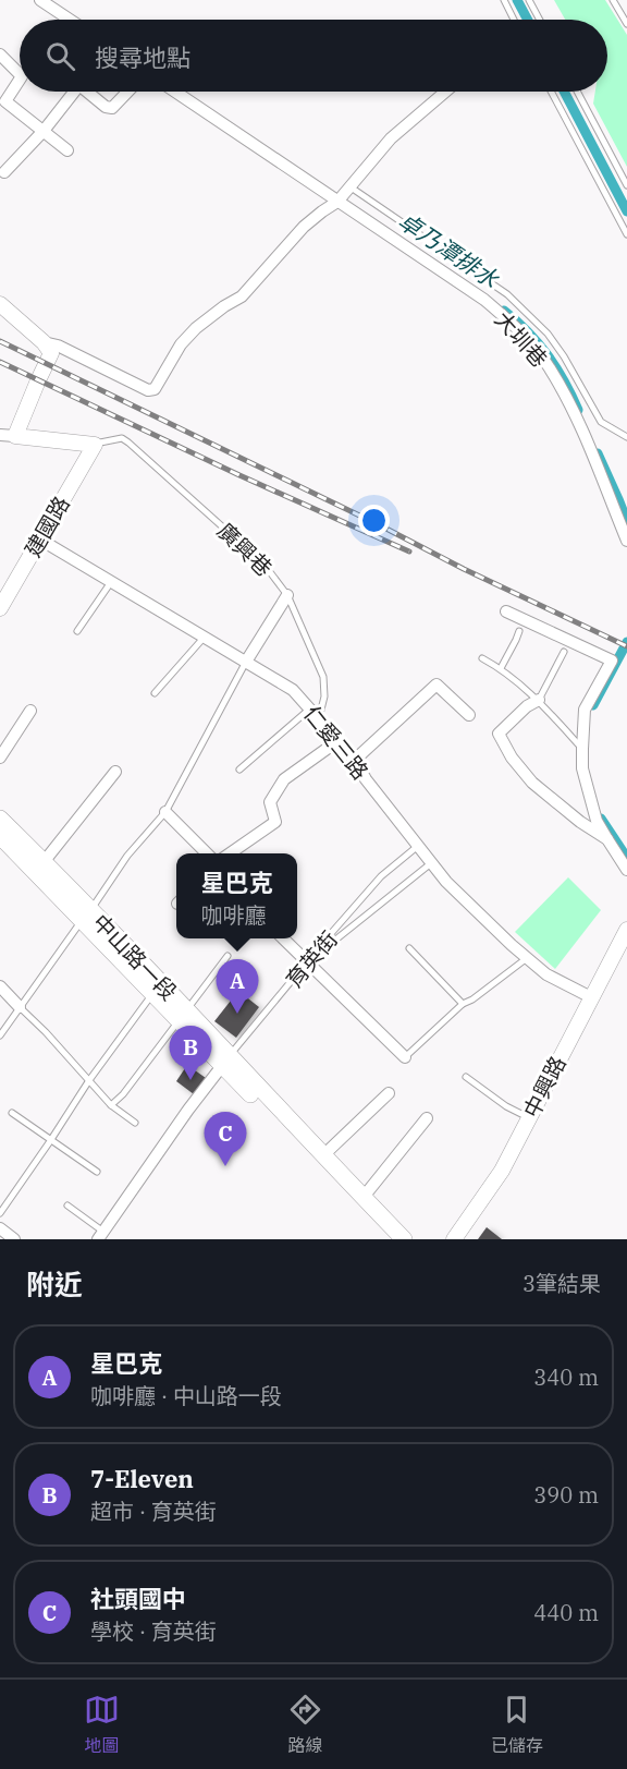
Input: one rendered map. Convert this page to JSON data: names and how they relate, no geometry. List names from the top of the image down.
{
  "streets": {
    "main road": ["中山路一段"],
    "street": [
      "大圳巷",
      "建國路",
      "仁愛三路",
      "育英街",
      "中興路"
    ],
    "lane": ["廣興巷"]
  },
  "crossings": [
    ["建國路", "廣興巷"],
    ["建國路", "仁愛三路"],
    ["廣興巷", "仁愛三路"],
    ["仁愛三路", "育英街"],
    ["仁愛三路", "中興路"],
    ["中山路一段", "育英街"]
  ],
  "water": ["卓乃潭排水"],
  "page": {
    "search": "搜尋地點",
    "popup": ["星巴克", "咖啡廳"],
    "pins": ["A", "B", "C"],
    "heading": ["附近", "3筆結果"],
    "list": [
      {
        "mark": "A",
        "name": "星巴克",
        "note": "咖啡廳 · 中山路一段",
        "value": "340 m"
      },
      {
        "mark": "B",
        "name": "7-Eleven",
        "note": "超市 · 育英街",
        "value": "390 m"
      },
      {
        "mark": "C",
        "name": "社頭國中",
        "note": "學校 · 育英街",
        "value": "440 m"
      }
    ],
    "nav": ["地圖", "路線", "已儲存"]
  }
}
